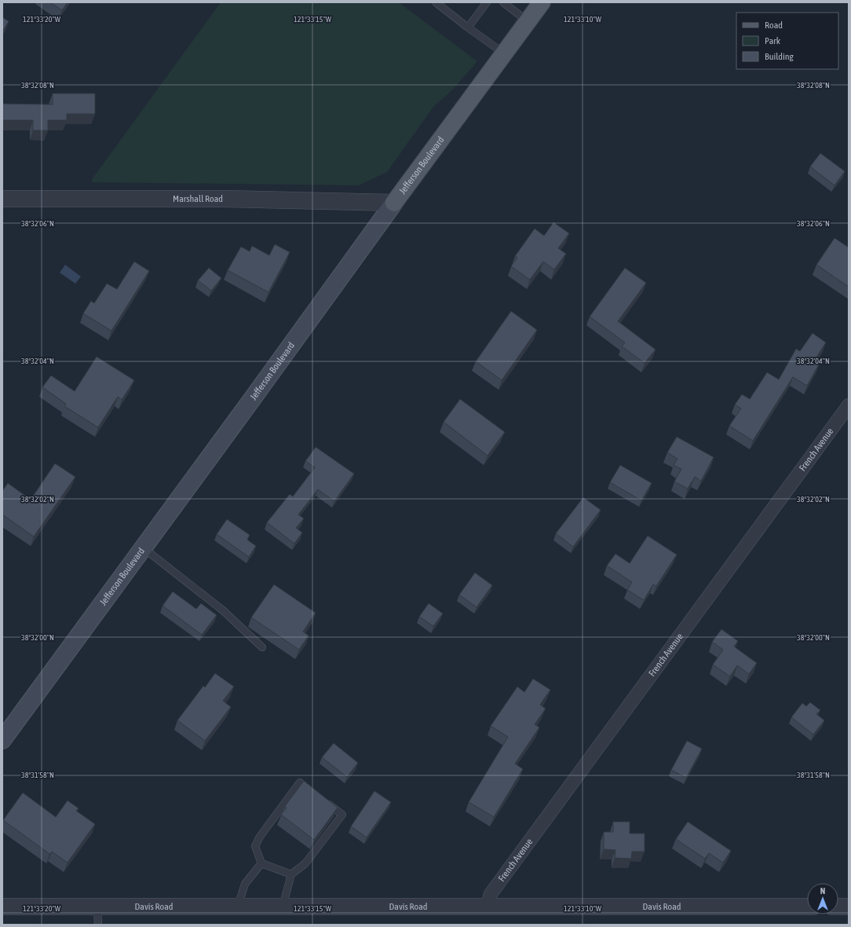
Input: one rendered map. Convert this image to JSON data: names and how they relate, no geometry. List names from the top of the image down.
{
  "streets": {
    "main road": ["Jefferson Boulevard"],
    "street": ["Marshall Road", "French Avenue", "Davis Road"]
  },
  "crossings": [
    ["Jefferson Boulevard", "Marshall Road"],
    ["French Avenue", "Davis Road"]
  ],
  "legend": ["Road", "Park", "Building"],
  "north": "top",
  "coordinates": [
    "121°33'20\"W",
    "121°33'15\"W",
    "121°33'10\"W",
    "38°32'08\"N",
    "38°32'06\"N",
    "38°32'04\"N",
    "38°32'02\"N",
    "38°32'00\"N",
    "38°31'58\"N"
  ]
}
